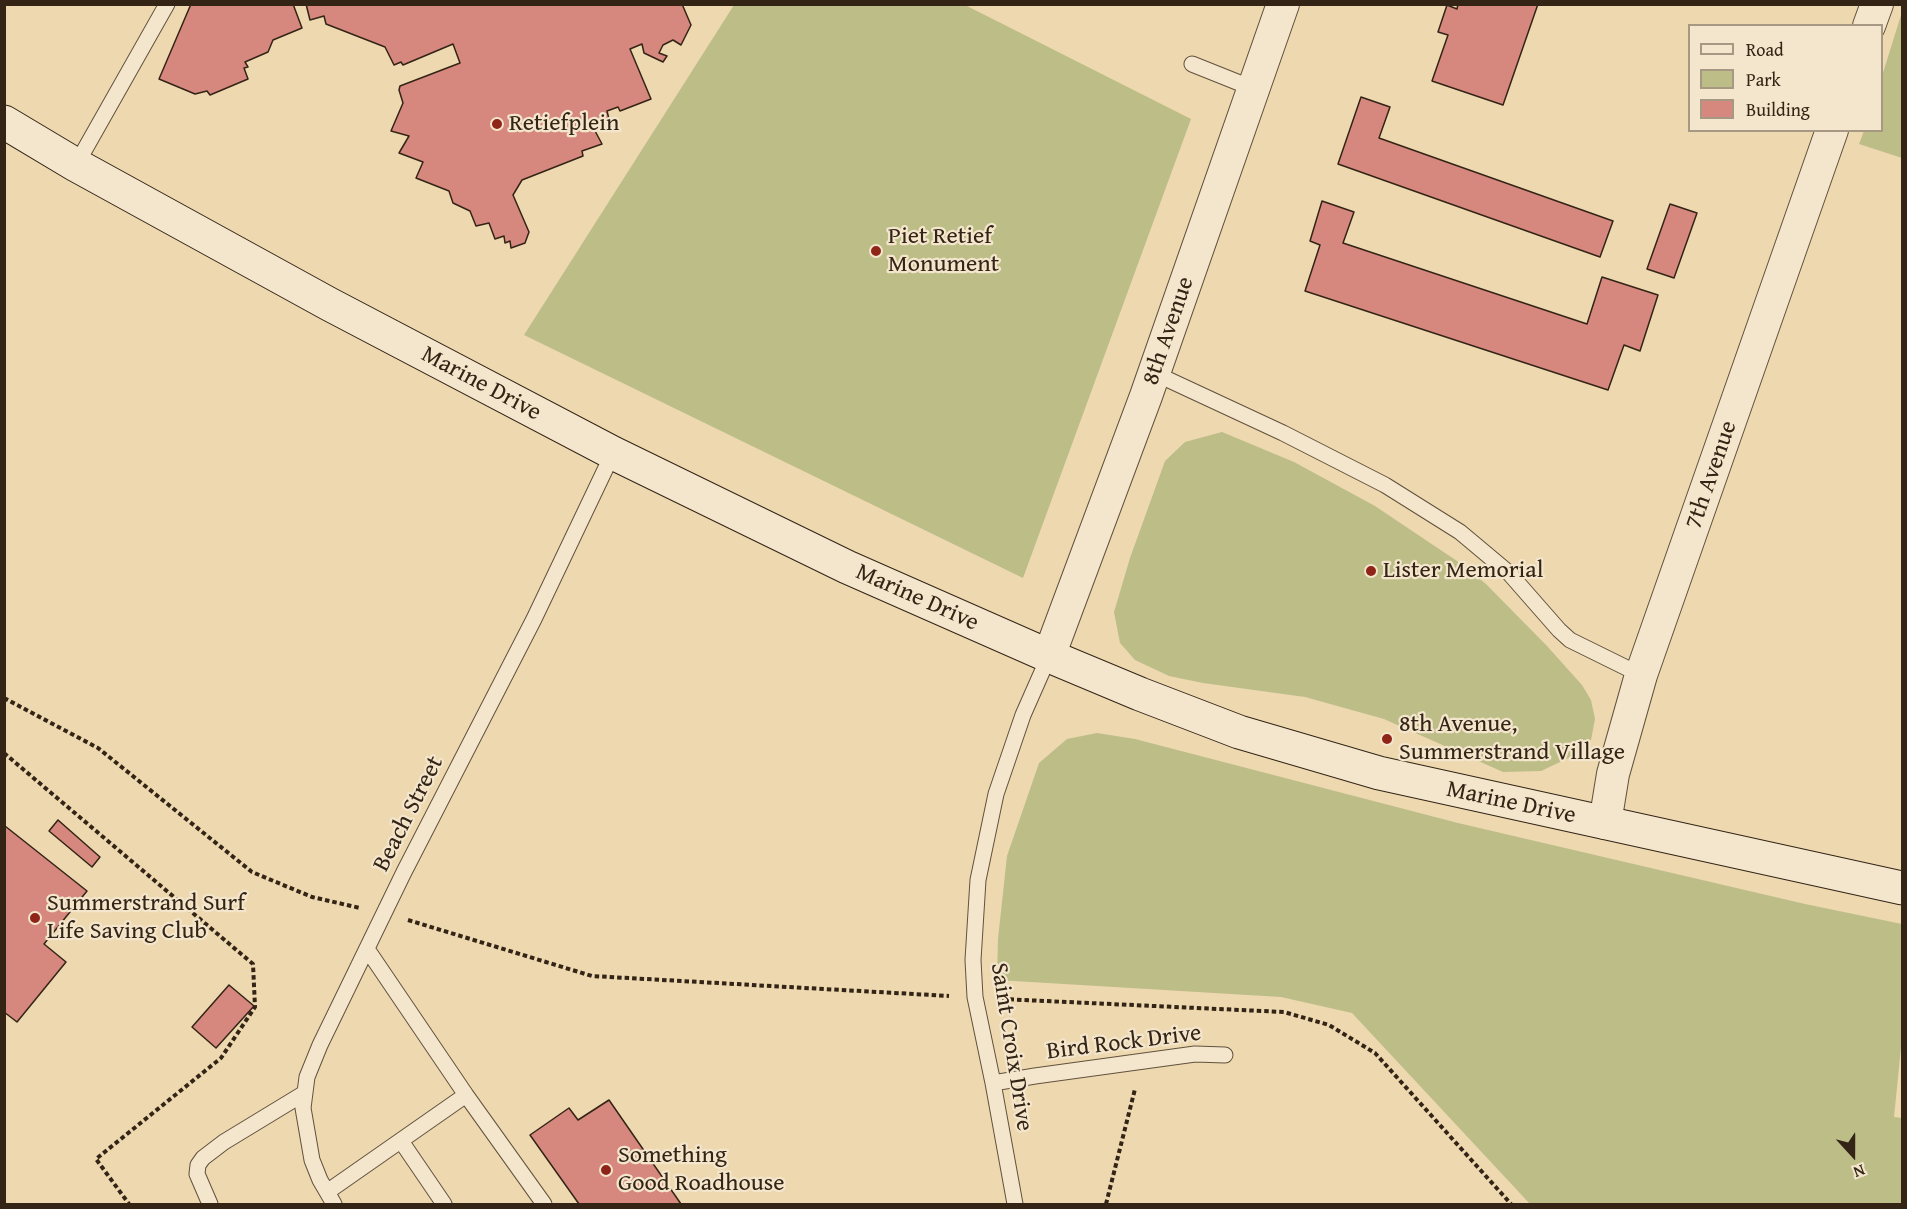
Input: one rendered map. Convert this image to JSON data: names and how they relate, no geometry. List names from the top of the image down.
{
  "streets": {
    "main road": ["Marine Drive"],
    "street": ["8th Avenue", "7th Avenue"],
    "lane": ["Beach Street", "Bird Rock Drive", "Saint Croix Drive"]
  },
  "crossings": [
    ["8th Avenue", "Marine Drive"],
    ["8th Avenue", "Saint Croix Drive"],
    ["Marine Drive", "7th Avenue"],
    ["Marine Drive", "Beach Street"],
    ["Marine Drive", "Saint Croix Drive"],
    ["Bird Rock Drive", "Saint Croix Drive"]
  ],
  "places": [
    "Retiefplein",
    "Piet Retief Monument",
    "Lister Memorial",
    "8th Avenue, Summerstrand Village",
    "Summerstrand Surf Life Saving Club",
    "Something Good Roadhouse"
  ],
  "legend": ["Road", "Park", "Building"],
  "north": "bottom"
}
